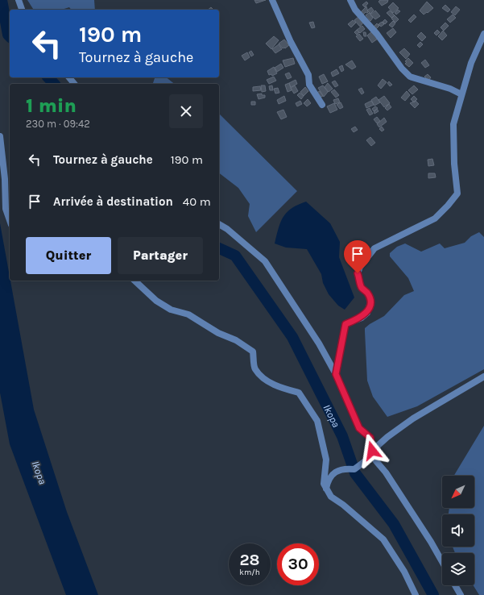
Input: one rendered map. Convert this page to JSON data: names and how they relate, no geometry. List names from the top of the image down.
{
  "water": ["Ikopa"],
  "north": "bottom left",
  "page": {
    "turn": ["190 m", "Tournez à gauche"],
    "heading": ["1 min", "230 m · 09:42"],
    "list": [
      {
        "name": "Tournez à gauche",
        "value": "190 m"
      },
      {
        "name": "Arrivée à destination",
        "value": "40 m"
      }
    ],
    "buttons": ["Quitter", "Partager"],
    "speed": "28 km/h",
    "limit": "30"
  }
}
